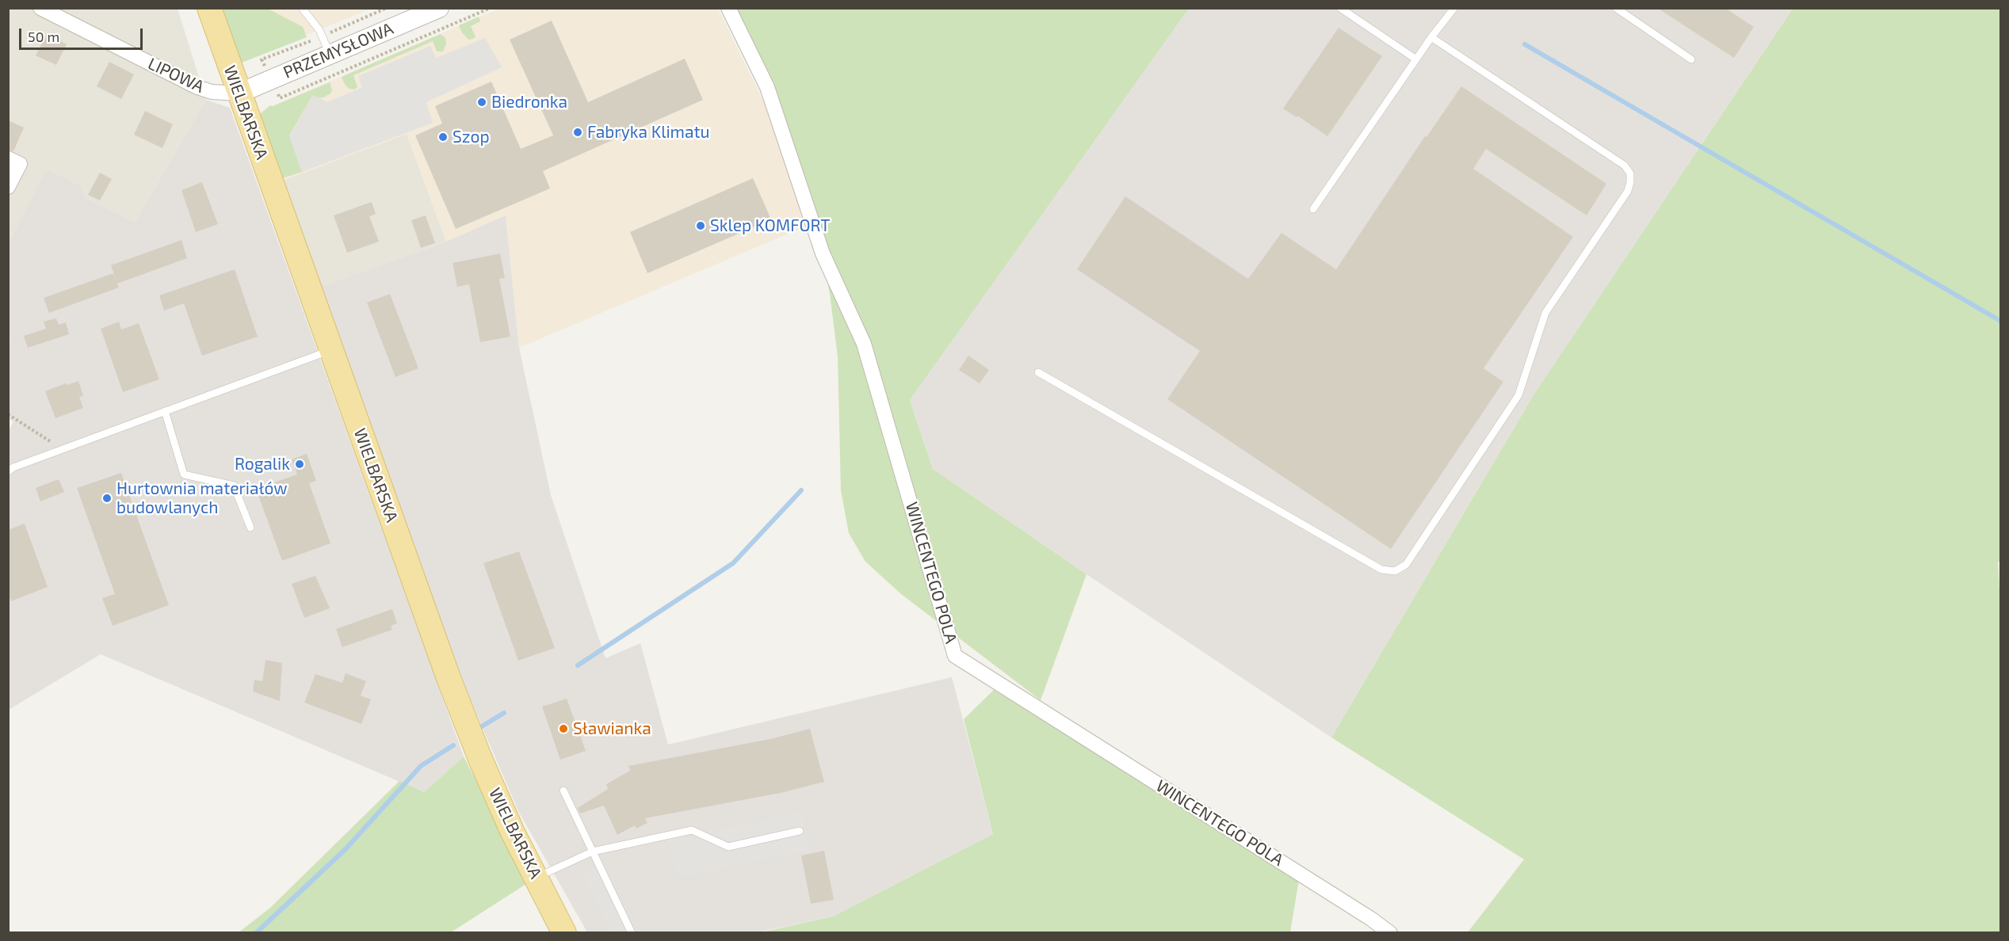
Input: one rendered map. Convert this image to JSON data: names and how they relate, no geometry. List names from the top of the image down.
{
  "streets": {
    "main road": ["WIELBARSKA"],
    "street": ["PRZEMYSŁOWA", "LIPOWA", "WINCENTEGO POLA"]
  },
  "crossings": [
    ["PRZEMYSŁOWA", "LIPOWA"],
    ["PRZEMYSŁOWA", "WIELBARSKA"],
    ["LIPOWA", "WIELBARSKA"]
  ],
  "places": [
    "Biedronka",
    "Fabryka Klimatu",
    "Szop",
    "Sklep KOMFORT",
    "Rogalik",
    "Hurtownia materiałów budowlanych",
    "Sławianka"
  ],
  "scale_bar": "50 m"
}
